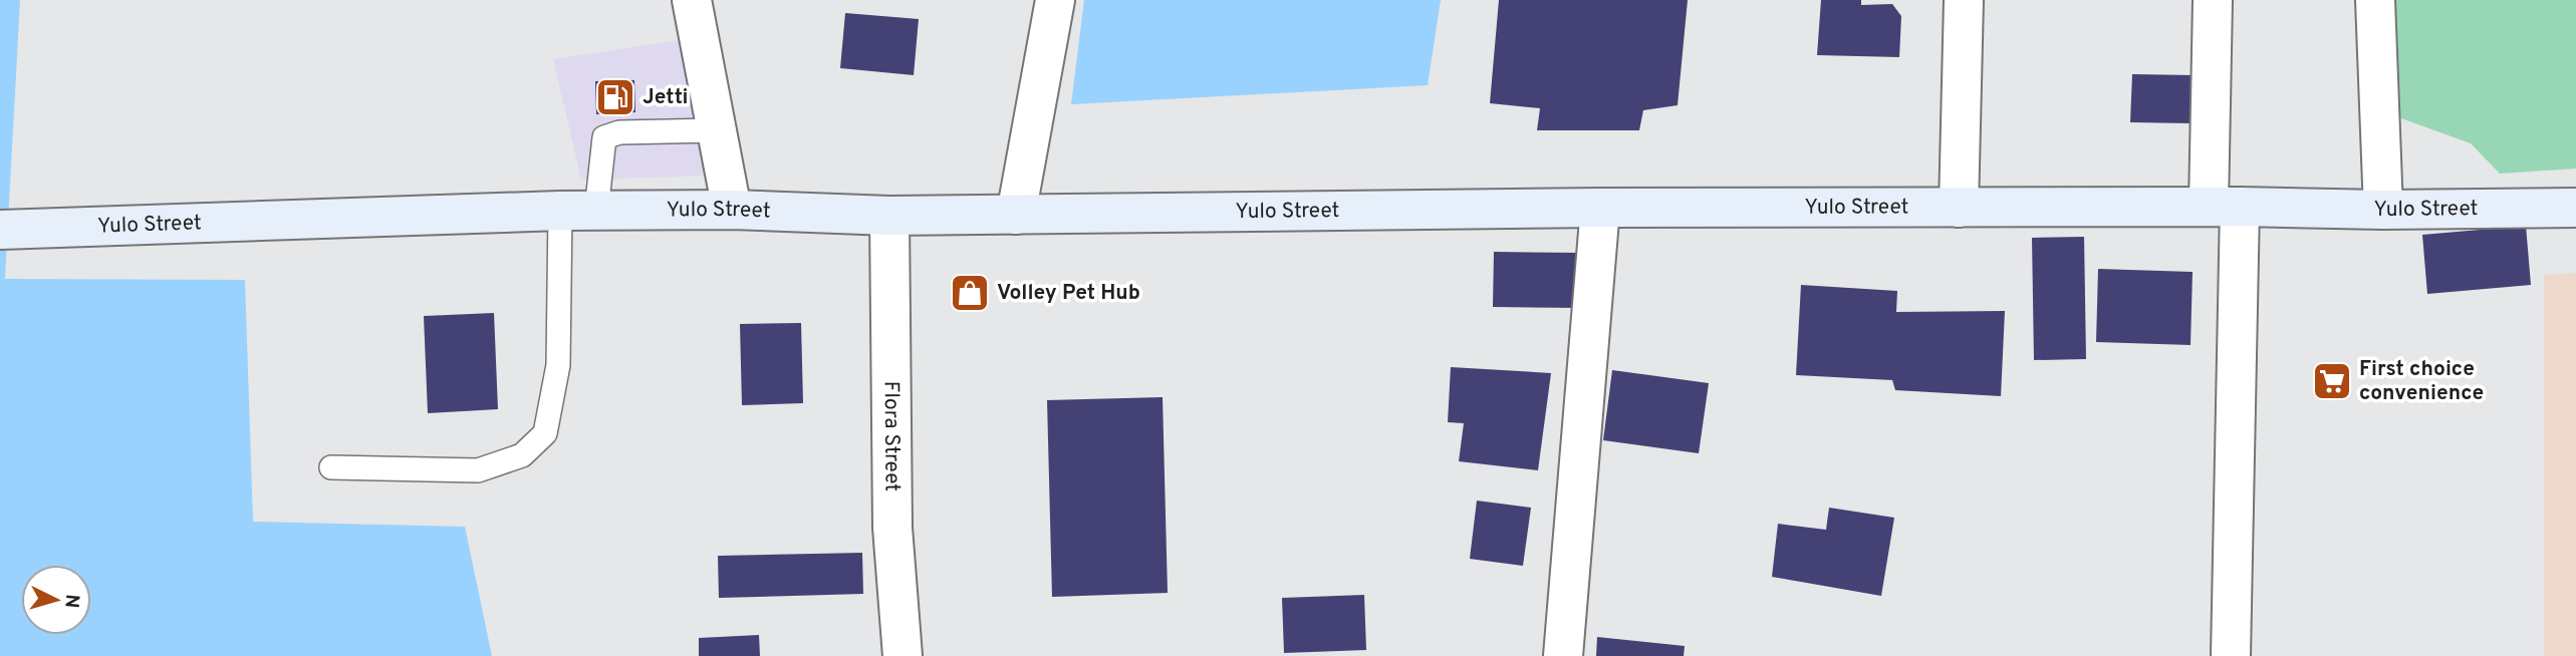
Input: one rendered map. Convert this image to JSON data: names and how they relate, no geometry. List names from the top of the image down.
{
  "streets": {
    "main road": ["Yulo Street"],
    "street": ["Flora Street"]
  },
  "crossings": [
    ["Yulo Street", "Flora Street"]
  ],
  "places": {
    "fuel station": ["Jetti"],
    "shop": ["Volley Pet Hub"],
    "supermarket": ["First choice convenience"]
  },
  "north": "right"
}
